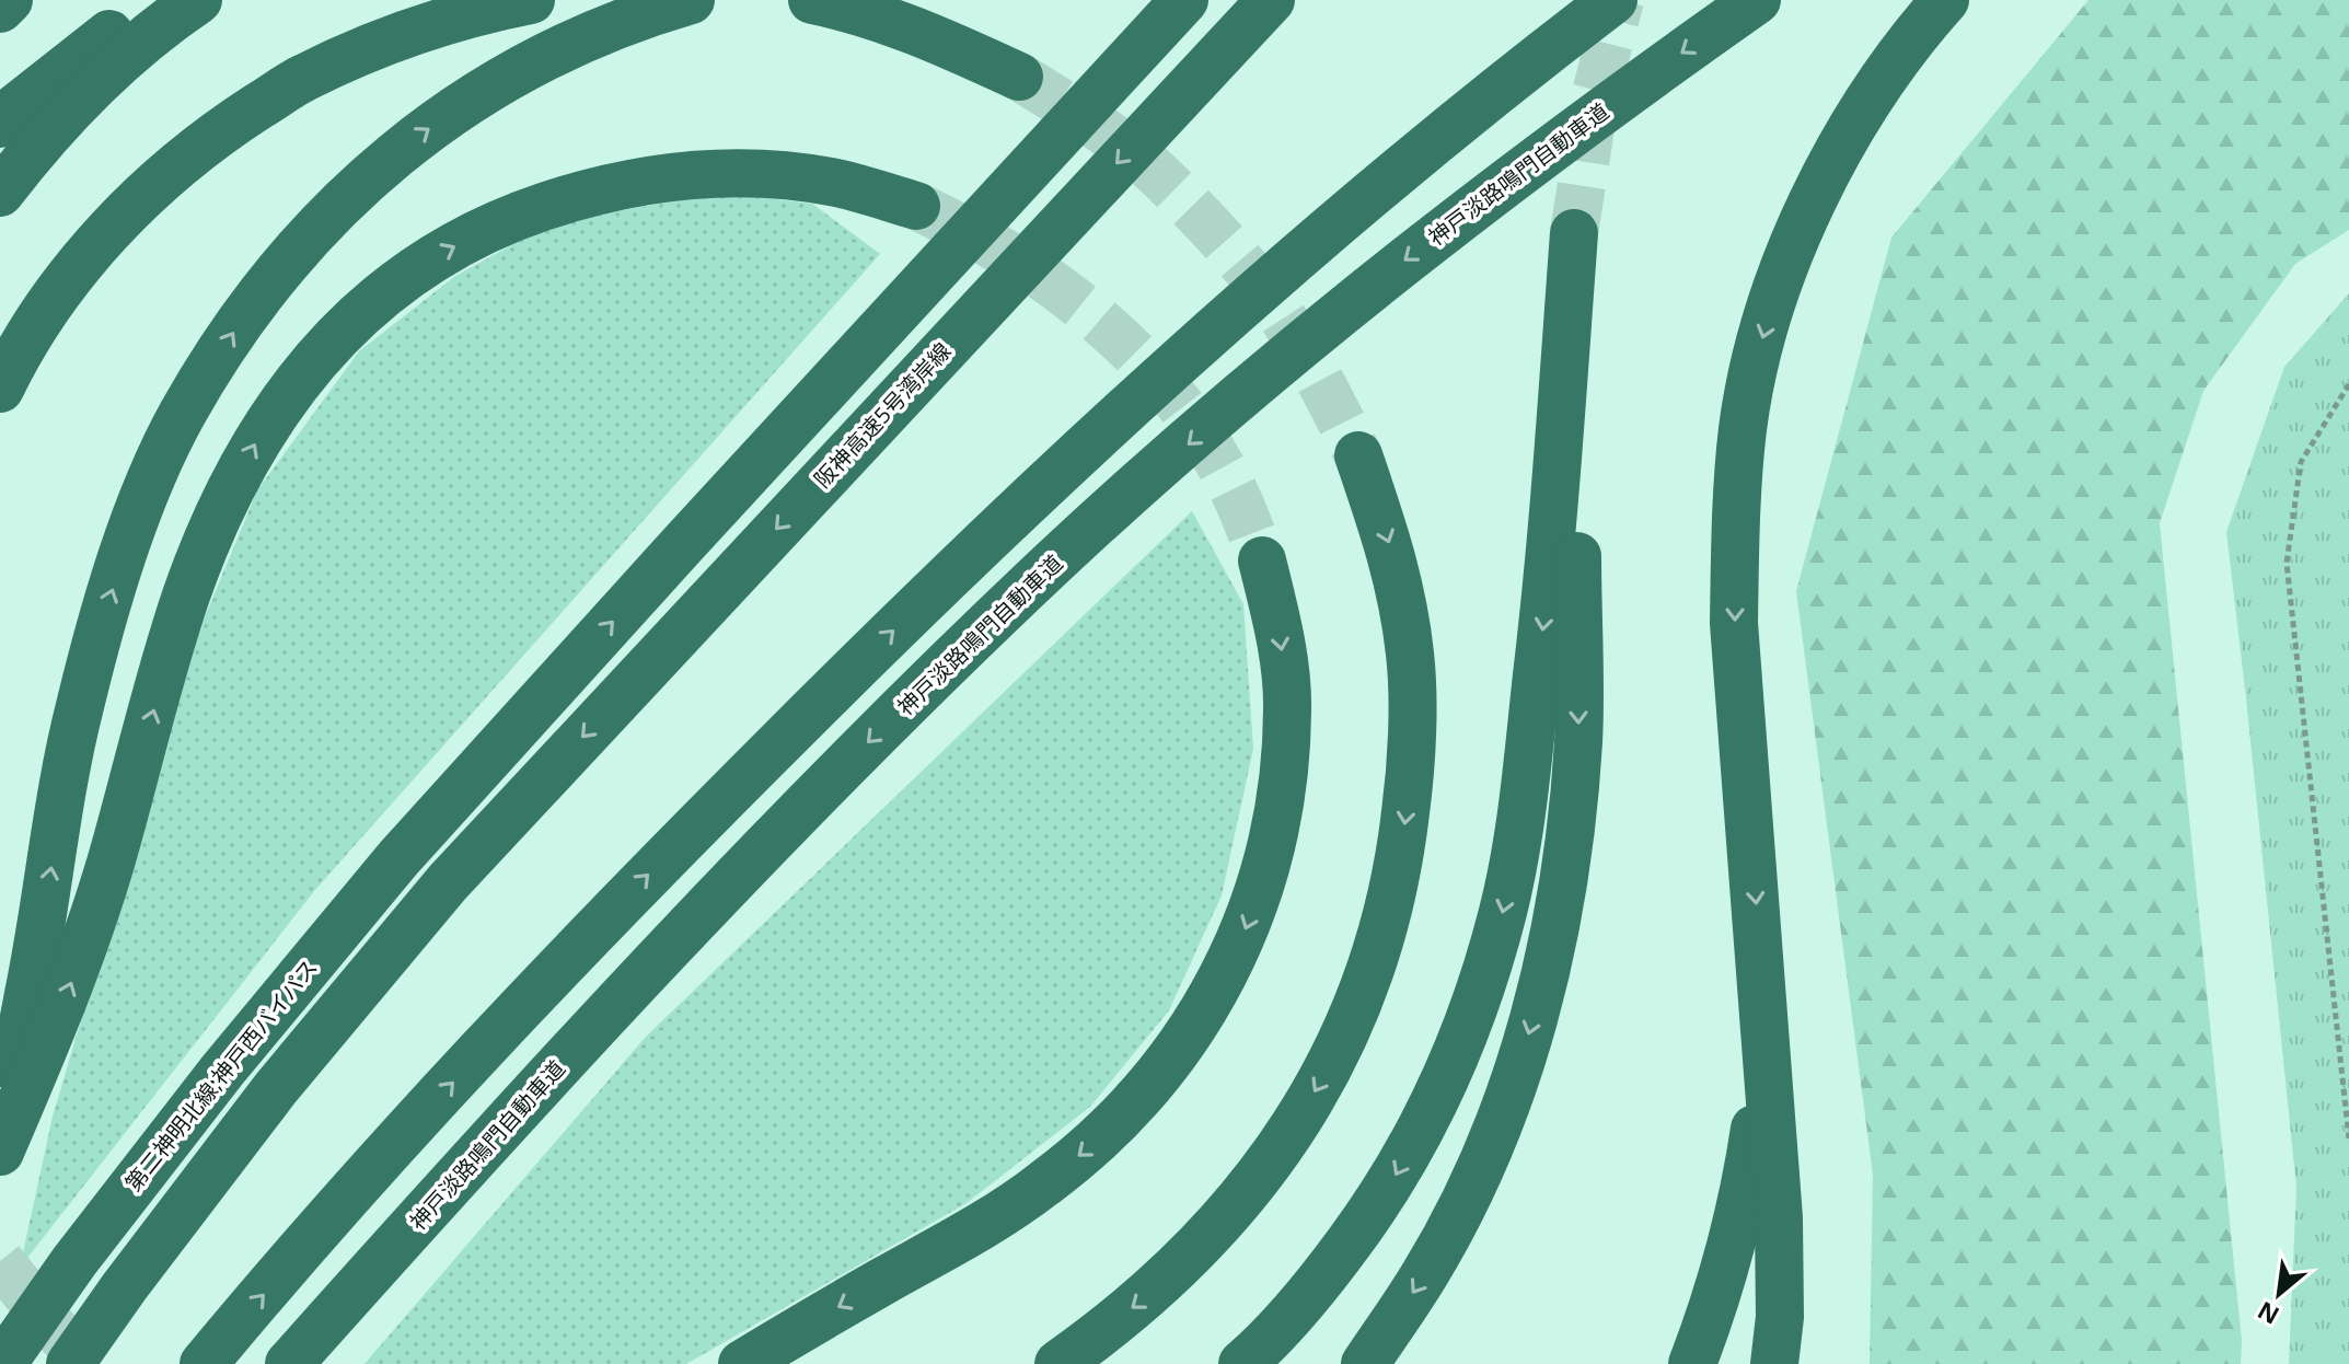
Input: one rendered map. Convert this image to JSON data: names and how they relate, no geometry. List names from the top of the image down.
{
  "streets": {
    "highway": ["神戸淡路鳴門自動車道", "阪神高速5号湾岸線", "第二神明北線;神戸西バイパス"]
  },
  "north": "bottom left"
}
